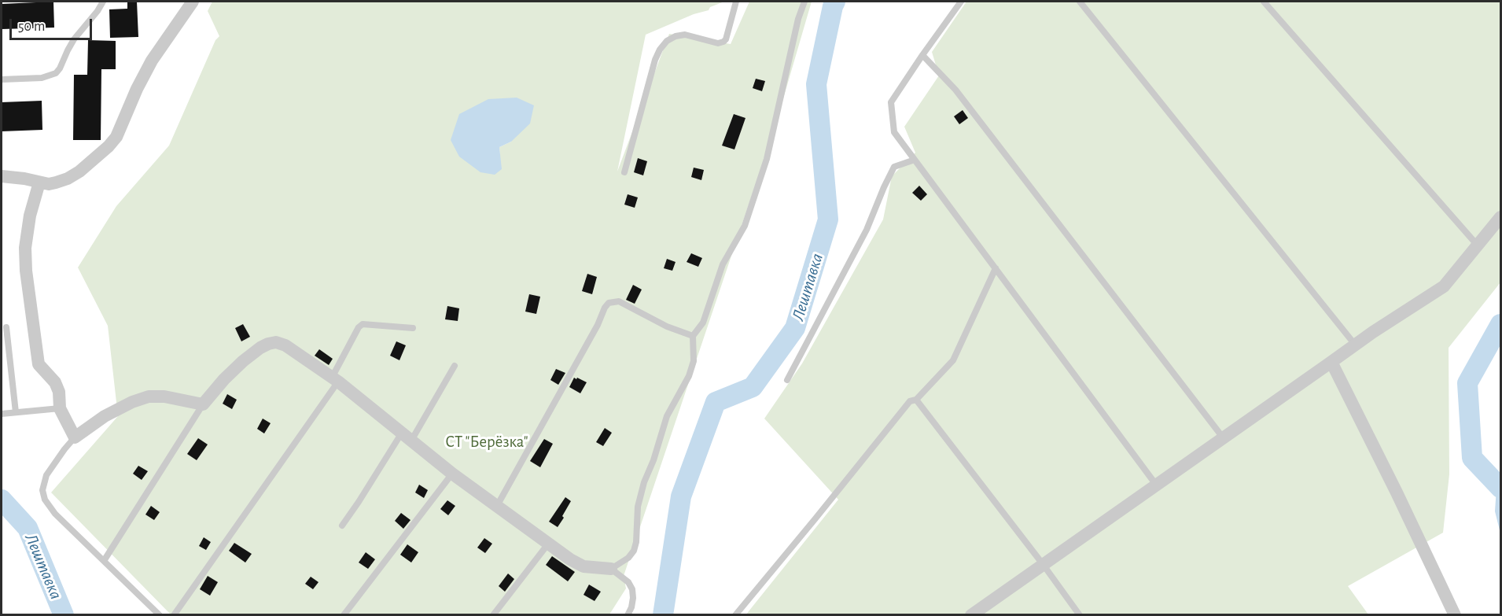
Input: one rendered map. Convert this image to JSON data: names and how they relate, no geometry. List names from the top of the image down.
{
  "water": ["Лештавка"],
  "parks": ["СТ \"Берёзка\""],
  "scale_bar": "50 m"
}
